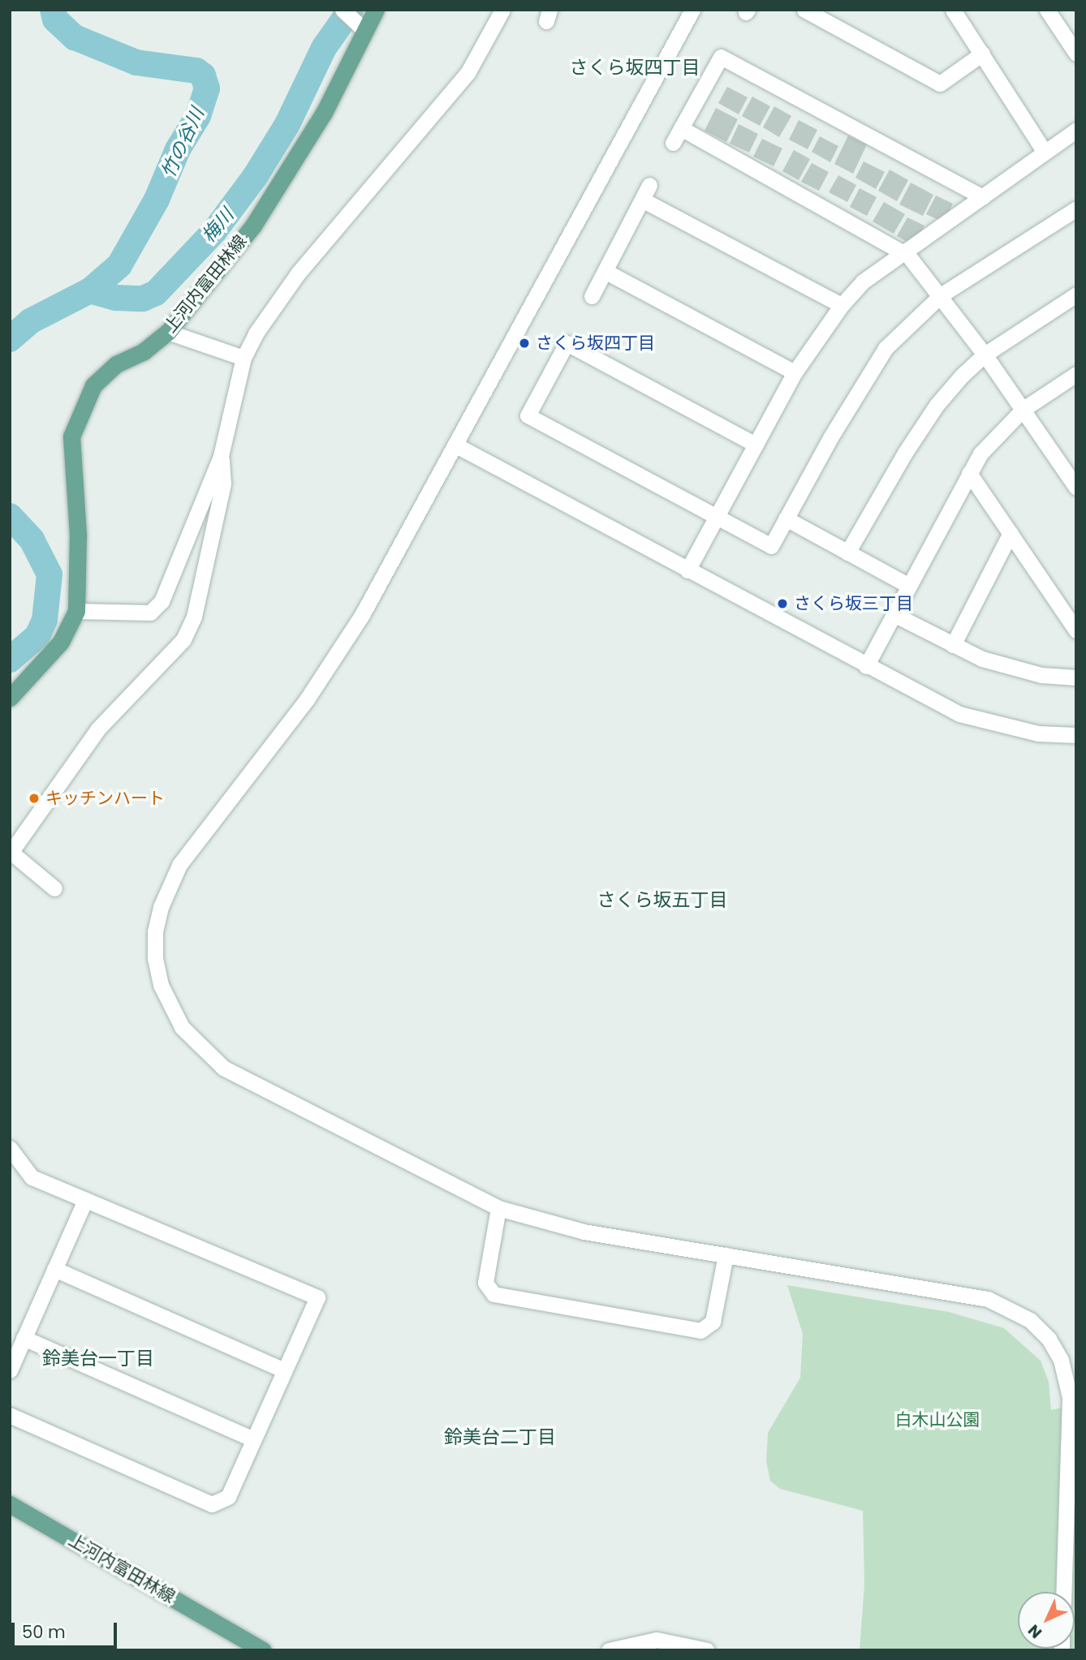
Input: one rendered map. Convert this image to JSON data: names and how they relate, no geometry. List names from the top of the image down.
{
  "streets": {
    "main road": ["上河内富田林線"]
  },
  "districts": [
    "さくら坂四丁目",
    "さくら坂五丁目",
    "鈴美台一丁目",
    "鈴美台二丁目"
  ],
  "water": ["竹の谷川", "梅川"],
  "parks": ["白木山公園"],
  "places": ["さくら坂四丁目", "さくら坂三丁目", "キッチンハート"],
  "scale_bar": "50 m",
  "north": "bottom left"
}
